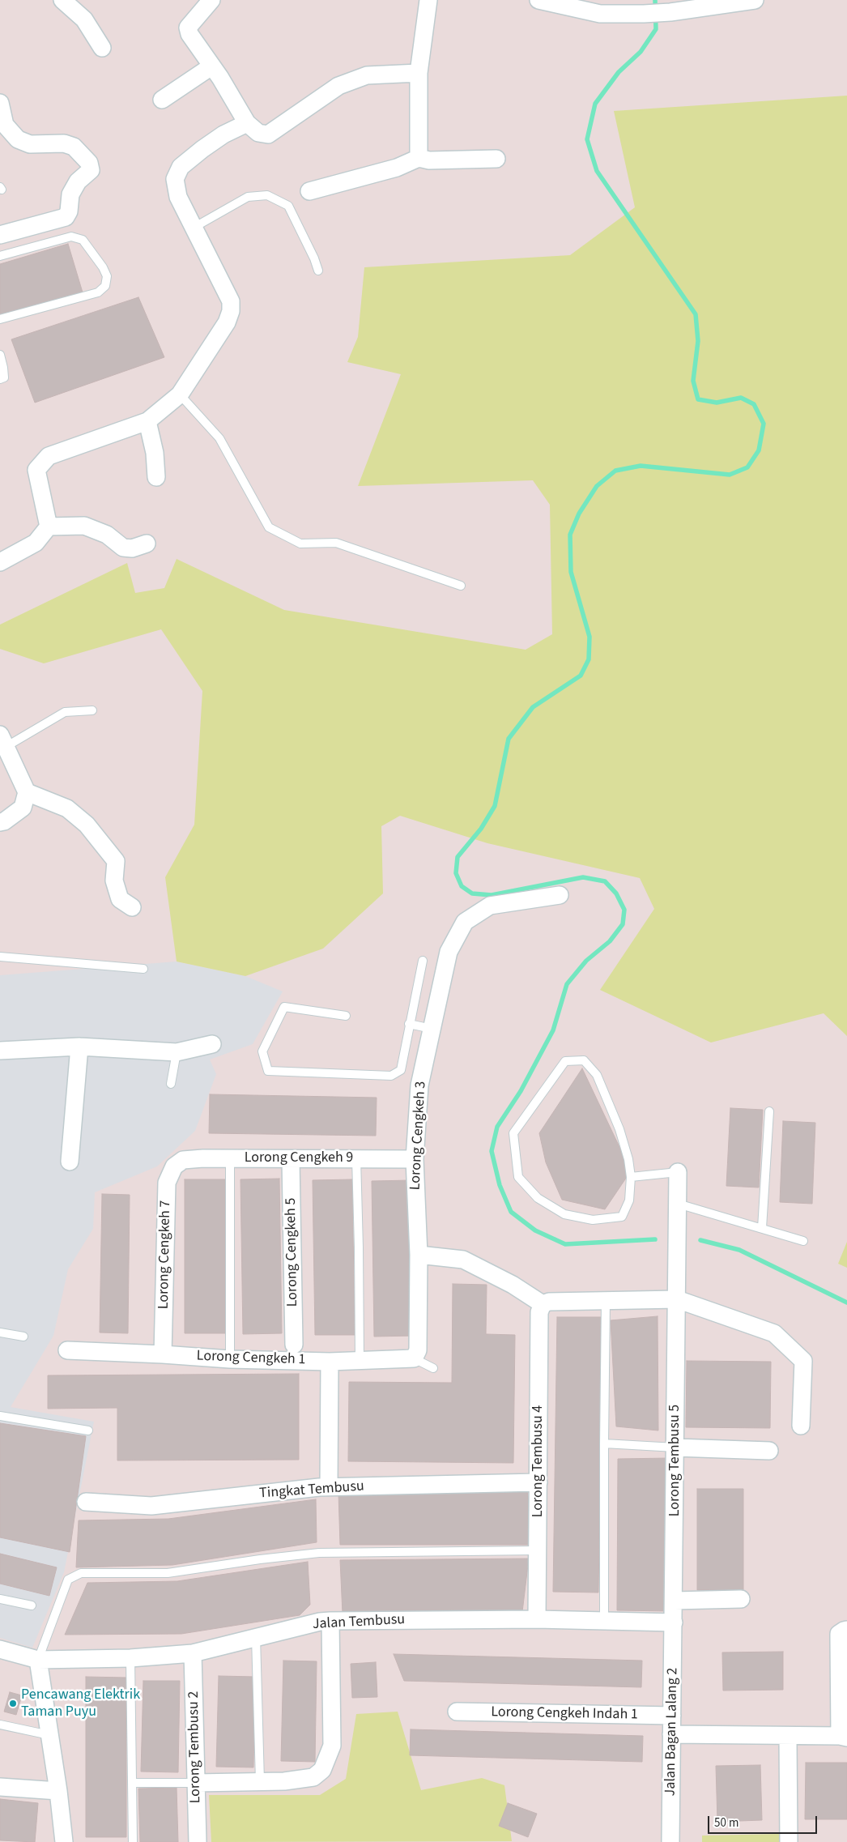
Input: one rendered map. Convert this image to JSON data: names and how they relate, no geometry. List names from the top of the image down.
{
  "streets": {
    "street": [
      "Lorong Cengkeh 3",
      "Lorong Cengkeh 9",
      "Lorong Cengkeh 5",
      "Lorong Cengkeh 7",
      "Lorong Cengkeh 1",
      "Lorong Tembusu 5",
      "Lorong Tembusu 4",
      "Tingkat Tembusu",
      "Jalan Tembusu",
      "Lorong Cengkeh Indah 1",
      "Jalan Bagan Lalang 2",
      "Lorong Tembusu 2"
    ]
  },
  "crossings": [
    ["Lorong Cengkeh 3", "Lorong Cengkeh 9"],
    ["Lorong Cengkeh 3", "Lorong Cengkeh 1"],
    ["Lorong Cengkeh 9", "Lorong Cengkeh 5"],
    ["Lorong Cengkeh 9", "Lorong Cengkeh 7"],
    ["Lorong Cengkeh 7", "Lorong Cengkeh 1"],
    ["Lorong Tembusu 5", "Jalan Tembusu"],
    ["Lorong Tembusu 5", "Jalan Bagan Lalang 2"],
    ["Lorong Tembusu 4", "Tingkat Tembusu"],
    ["Lorong Tembusu 4", "Jalan Tembusu"],
    ["Jalan Tembusu", "Jalan Bagan Lalang 2"],
    ["Jalan Tembusu", "Lorong Tembusu 2"],
    ["Lorong Cengkeh Indah 1", "Jalan Bagan Lalang 2"]
  ],
  "places": ["Pencawang Elektrik Taman Puyu"],
  "scale_bar": "50 m"
}
